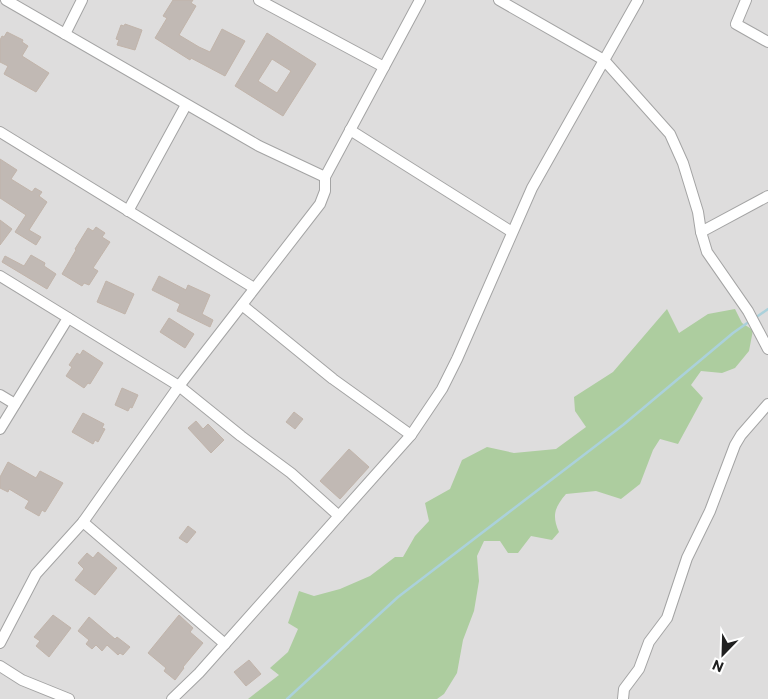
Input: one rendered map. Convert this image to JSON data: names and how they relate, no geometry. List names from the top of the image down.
{
  "north": "bottom left"
}
